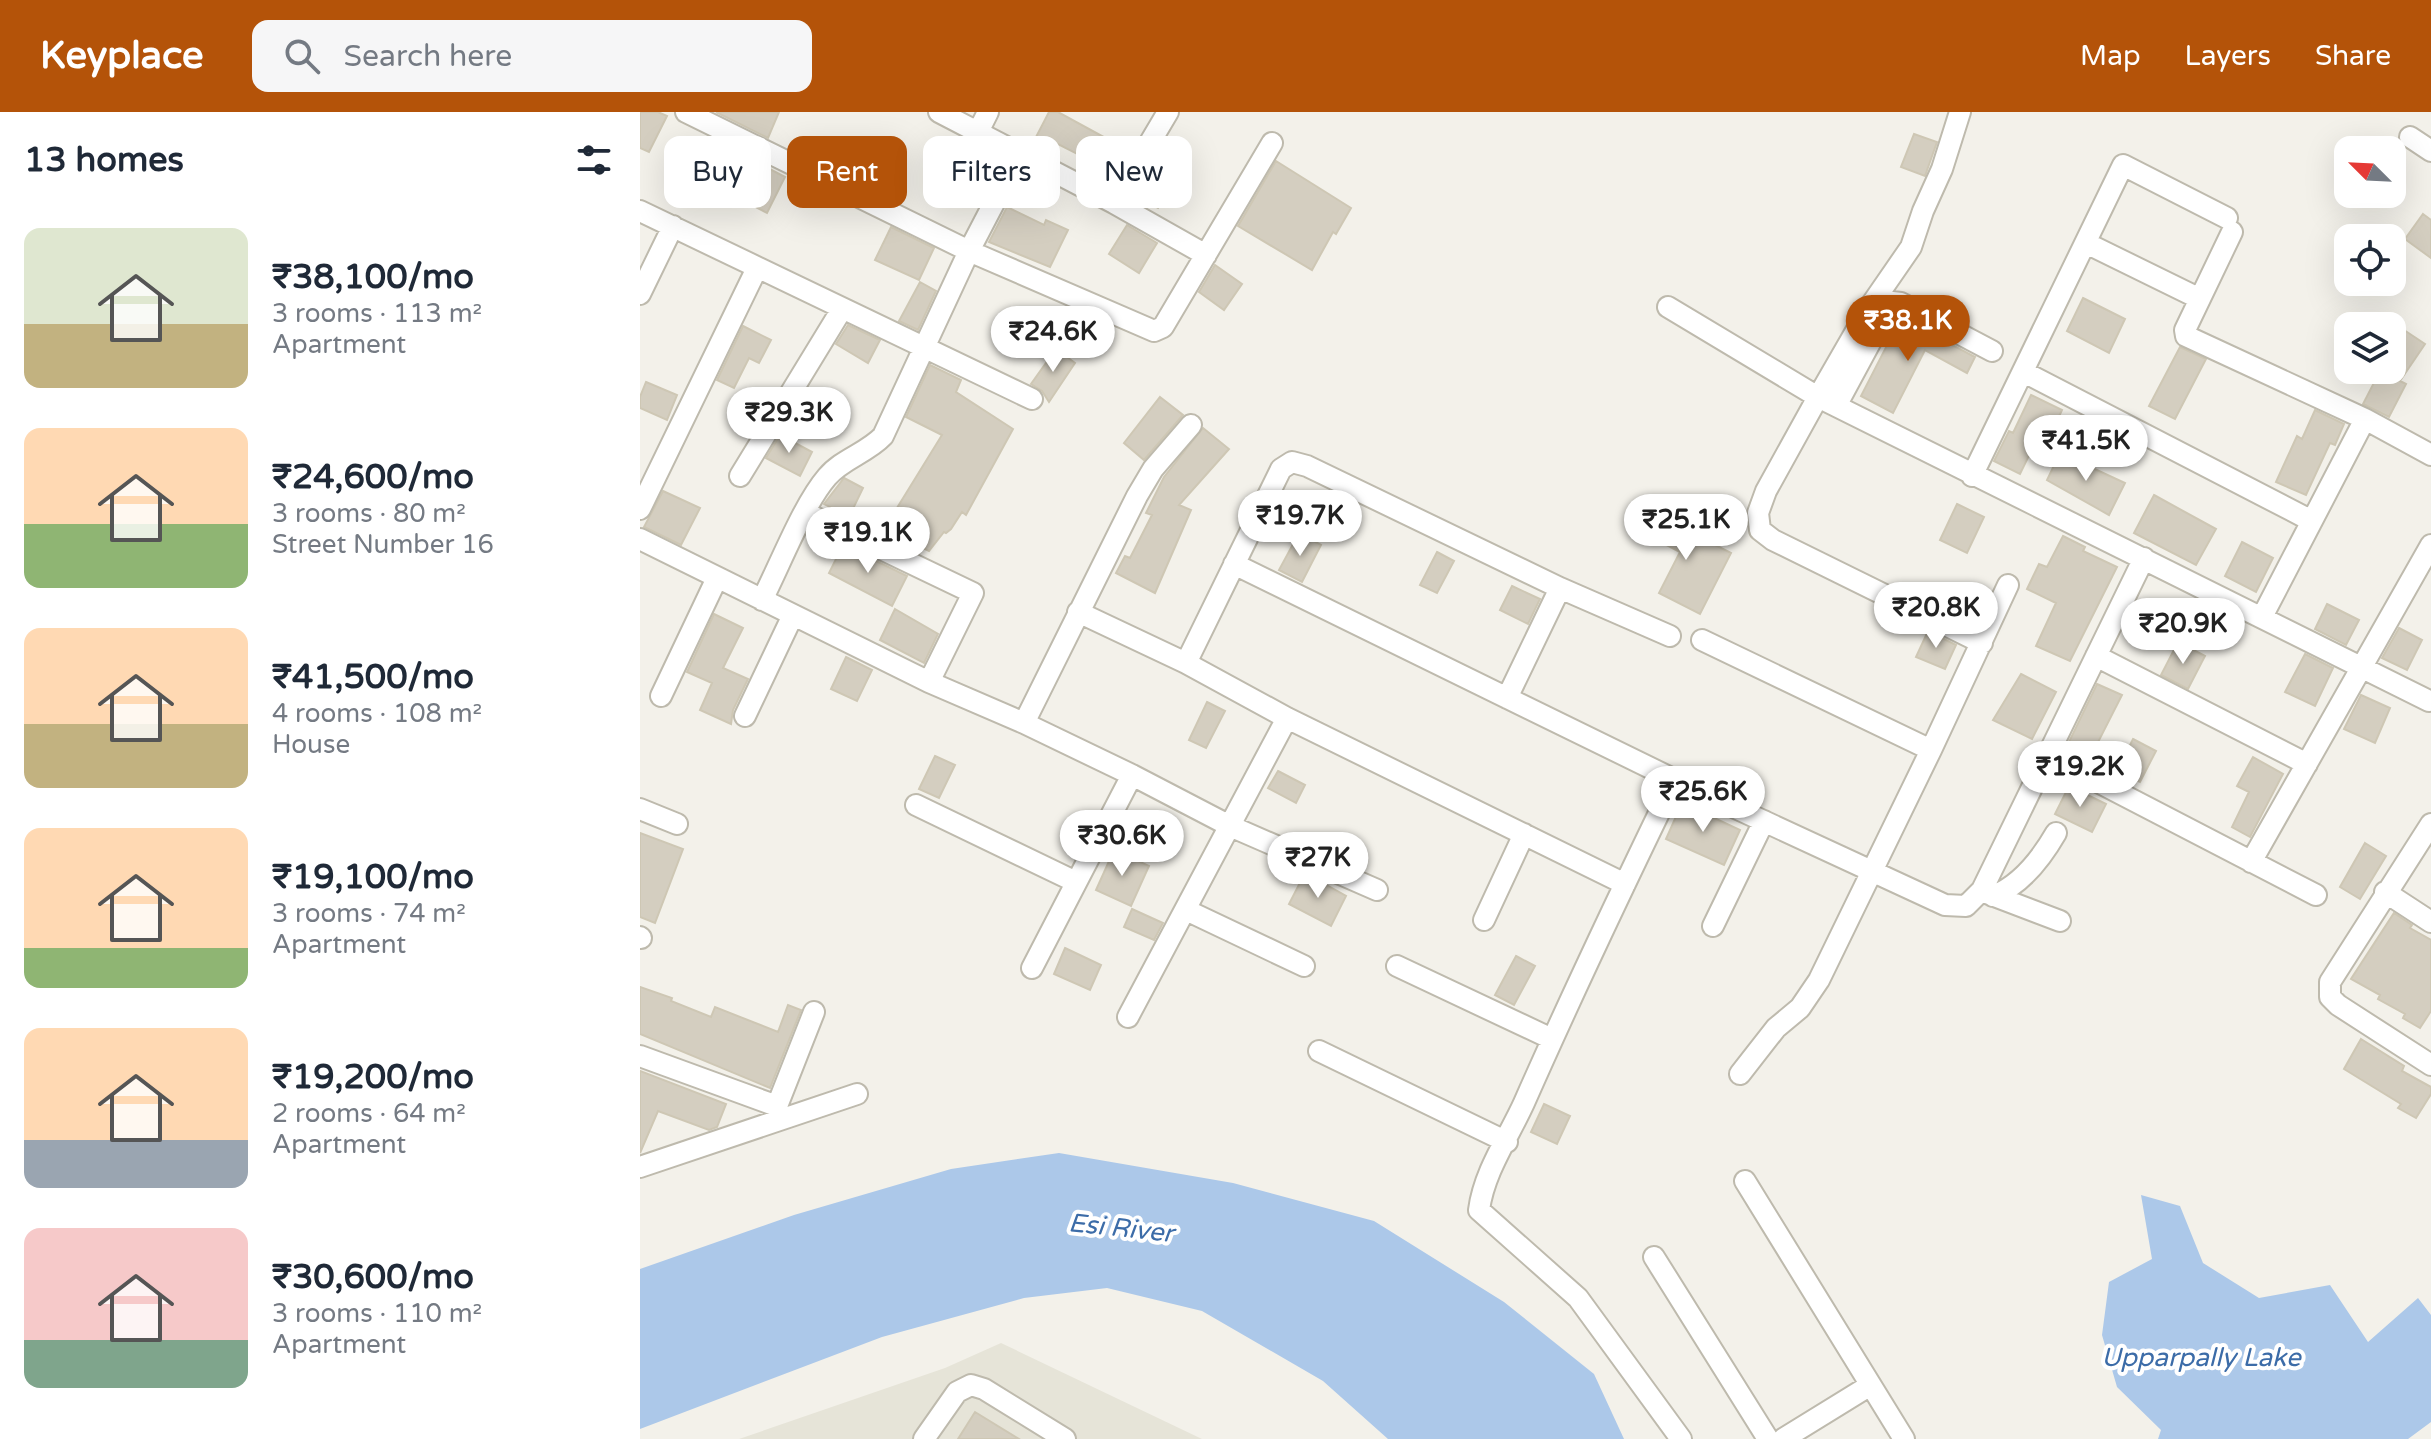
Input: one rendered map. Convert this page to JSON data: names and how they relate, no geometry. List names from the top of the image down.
{
  "water": ["Esi River", "Upparpally Lake"],
  "north": "top left",
  "page": {
    "header": "Keyplace",
    "search": "Search here",
    "nav": ["Map", "Layers", "Share"],
    "heading": "13 homes",
    "chip": [
      "Buy",
      "Rent",
      "Filters",
      "New"
    ],
    "list": [
      {
        "name": "₹38,100/mo",
        "note": "3 rooms · 113 m² · Apartment"
      },
      {
        "name": "₹24,600/mo",
        "note": "3 rooms · 80 m² · Street Number 16"
      },
      {
        "name": "₹41,500/mo",
        "note": "4 rooms · 108 m² · House"
      },
      {
        "name": "₹19,100/mo",
        "note": "3 rooms · 74 m² · Apartment"
      },
      {
        "name": "₹19,200/mo",
        "note": "2 rooms · 64 m² · Apartment"
      },
      {
        "name": "₹30,600/mo",
        "note": "3 rooms · 110 m² · Apartment"
      }
    ],
    "price": [
      "₹38.1K",
      "₹24.6K",
      "₹29.3K",
      "₹41.5K",
      "₹19.7K",
      "₹25.1K",
      "₹19.1K",
      "₹20.8K",
      "₹20.9K",
      "₹19.2K",
      "₹25.6K",
      "₹30.6K",
      "₹27K"
    ]
  }
}
